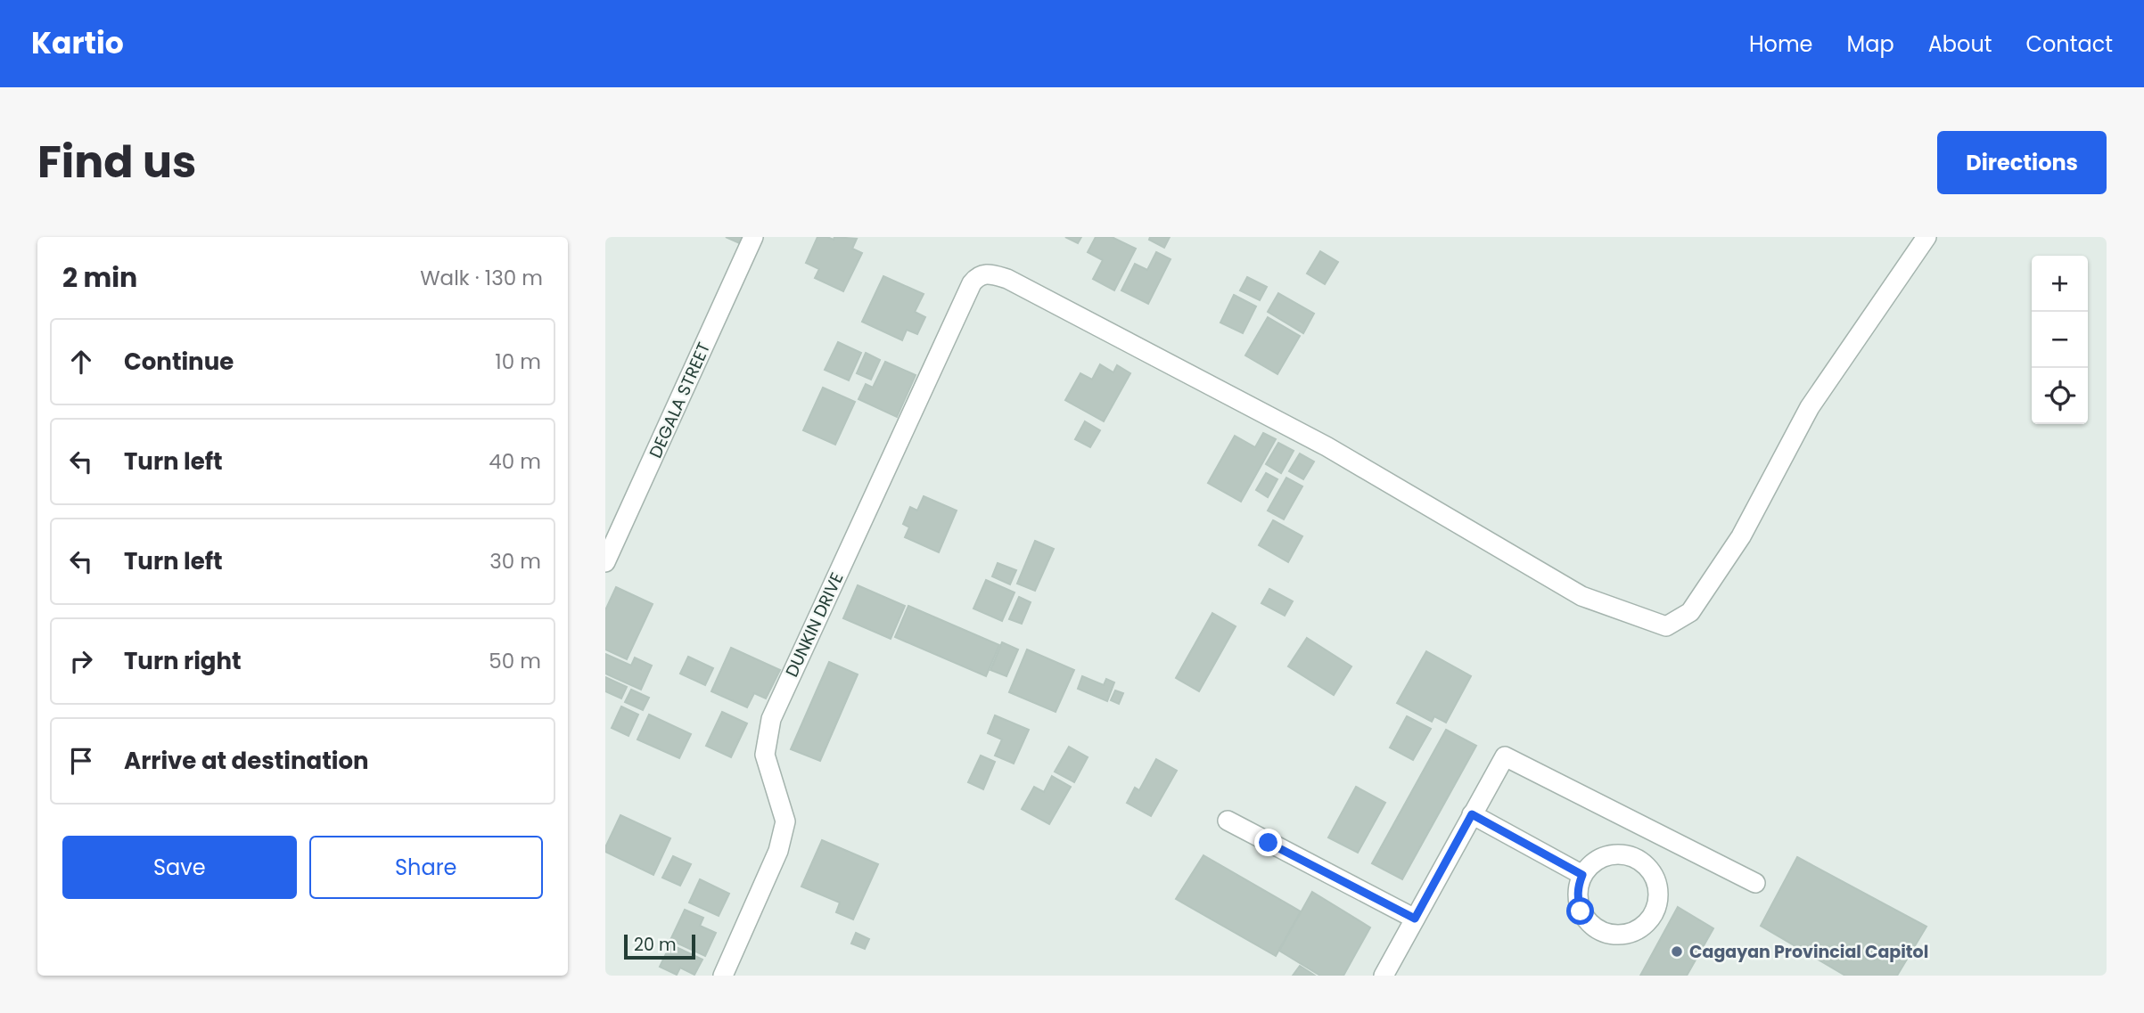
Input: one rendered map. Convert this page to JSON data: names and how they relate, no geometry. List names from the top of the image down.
{
  "streets": {
    "street": ["DEGALA STREET", "DUNKIN DRIVE"]
  },
  "places": ["Cagayan Provincial Capitol"],
  "scale_bar": "20 m",
  "page": {
    "header": "Kartio",
    "nav": [
      "Home",
      "Map",
      "About",
      "Contact"
    ],
    "title": "Find us",
    "buttons": [
      "Directions",
      ["Save", "Share"]
    ],
    "heading": ["2 min", "Walk · 130 m"],
    "map_buttons": ["+", "−"],
    "list": [
      ["Continue", "10 m"],
      ["Turn left", "40 m"],
      ["Turn left", "30 m"],
      ["Turn right", "50 m"],
      "Arrive at destination"
    ],
    "scale": "20 m"
  }
}
